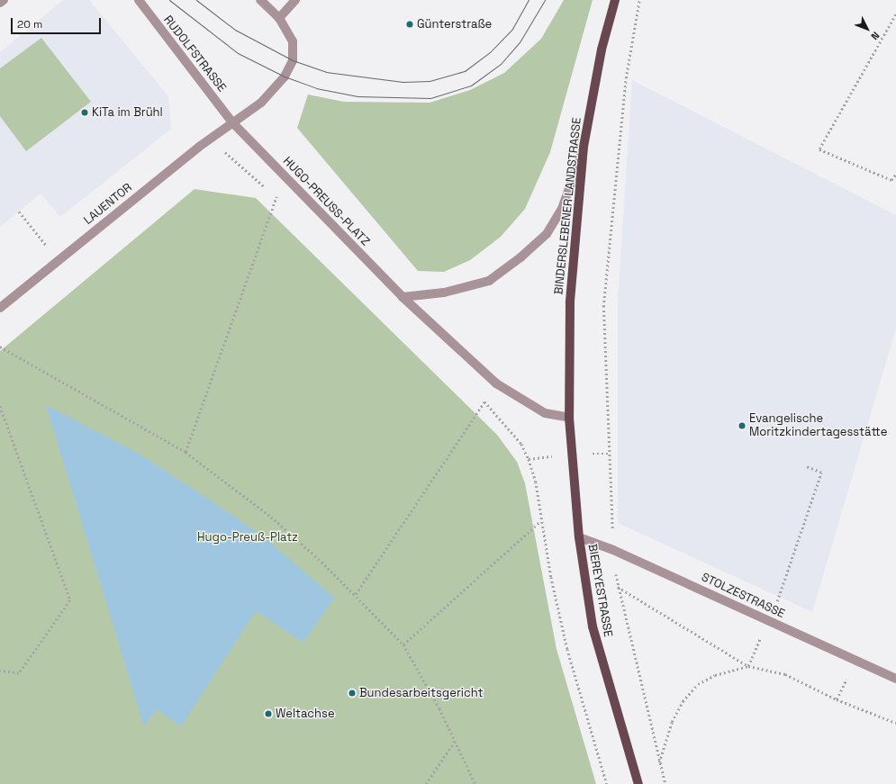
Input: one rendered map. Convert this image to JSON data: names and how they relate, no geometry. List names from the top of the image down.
{
  "streets": {
    "main road": ["BINDERSLEBENER LANDSTRASSE", "BIEREYESTRASSE"],
    "street": [
      "RUDOLFSTRASSE",
      "HUGO-PREUSS-PLATZ",
      "LAUENTOR",
      "STOLZESTRASSE"
    ]
  },
  "crossings": [
    ["RUDOLFSTRASSE", "HUGO-PREUSS-PLATZ"],
    ["RUDOLFSTRASSE", "LAUENTOR"],
    ["HUGO-PREUSS-PLATZ", "LAUENTOR"],
    ["HUGO-PREUSS-PLATZ", "BINDERSLEBENER LANDSTRASSE"],
    ["HUGO-PREUSS-PLATZ", "BIEREYESTRASSE"],
    ["BINDERSLEBENER LANDSTRASSE", "BIEREYESTRASSE"],
    ["BIEREYESTRASSE", "STOLZESTRASSE"]
  ],
  "parks": ["Hugo-Preuß-Platz"],
  "places": [
    "Günterstraße",
    "KiTa im Brühl",
    "Evangelische Moritzkindertagesstätte",
    "Bundesarbeitsgericht",
    "Weltachse"
  ],
  "scale_bar": "20 m",
  "north": "bottom right"
}
